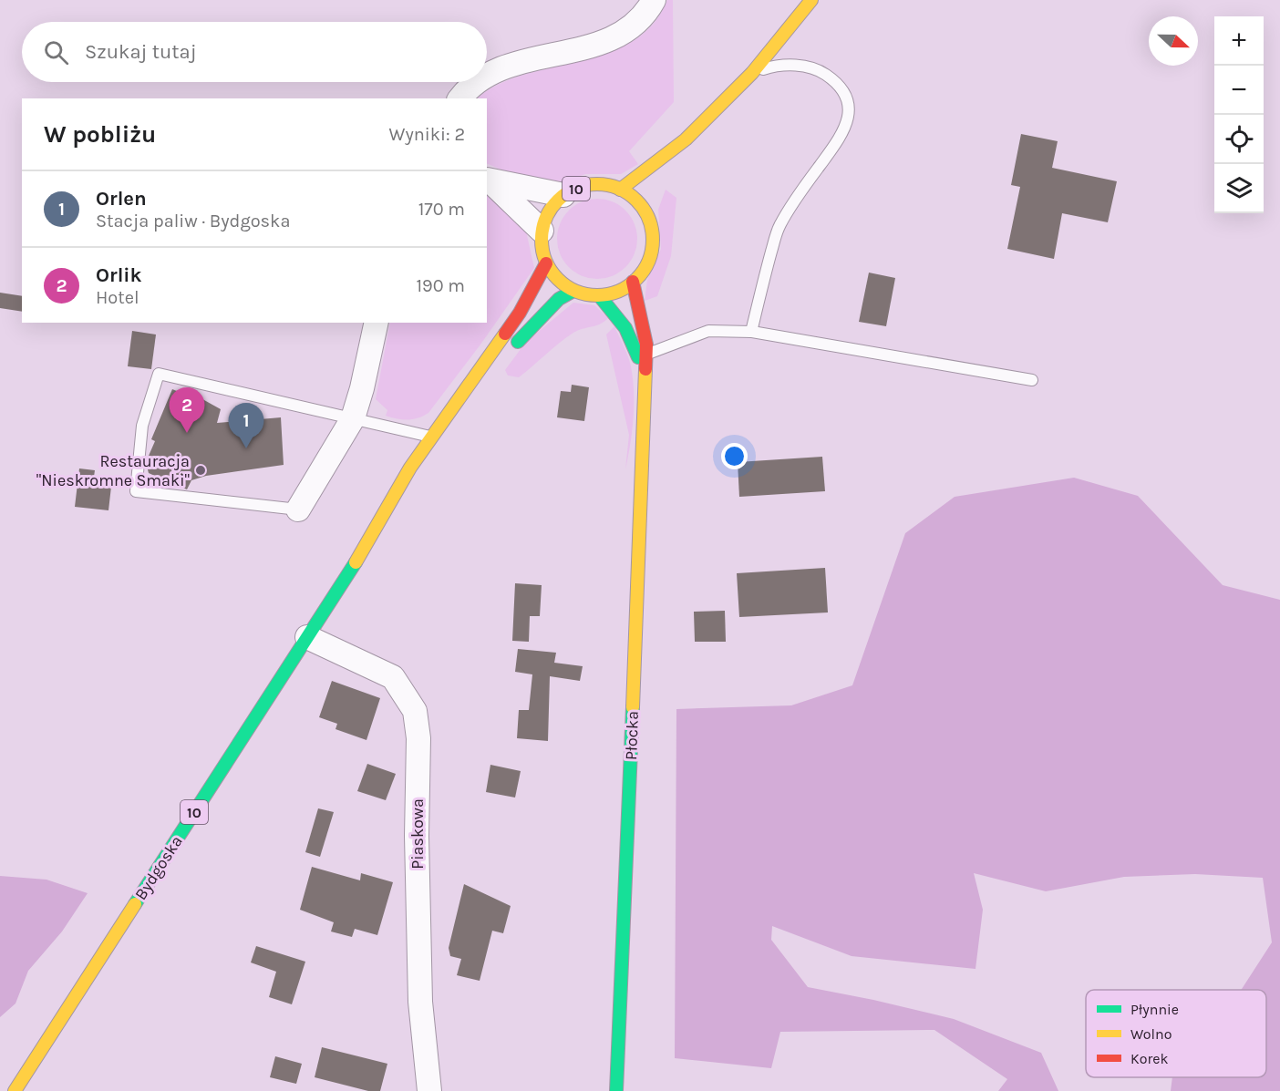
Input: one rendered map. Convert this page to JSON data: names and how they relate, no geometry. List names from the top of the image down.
{
  "streets": {
    "main road": ["10", "Płocka", "Bydgoska"],
    "street": ["Piaskowa"]
  },
  "crossings": [
    ["10", "Płocka"],
    ["10", "Bydgoska"],
    ["Piaskowa", "Bydgoska"]
  ],
  "places": ["Restauracja \"Nieskromne Smaki\""],
  "legend": ["Płynnie", "Wolno", "Korek"],
  "north": "right",
  "page": {
    "map_buttons": ["+", "−"],
    "search": "Szukaj tutaj",
    "heading": ["W pobliżu", "Wyniki: 2"],
    "list": [
      {
        "mark": "1",
        "name": "Orlen",
        "note": "Stacja paliw · Bydgoska",
        "value": "170 m"
      },
      {
        "mark": "2",
        "name": "Orlik",
        "note": "Hotel",
        "value": "190 m"
      }
    ],
    "pins": ["2", "1"]
  }
}
